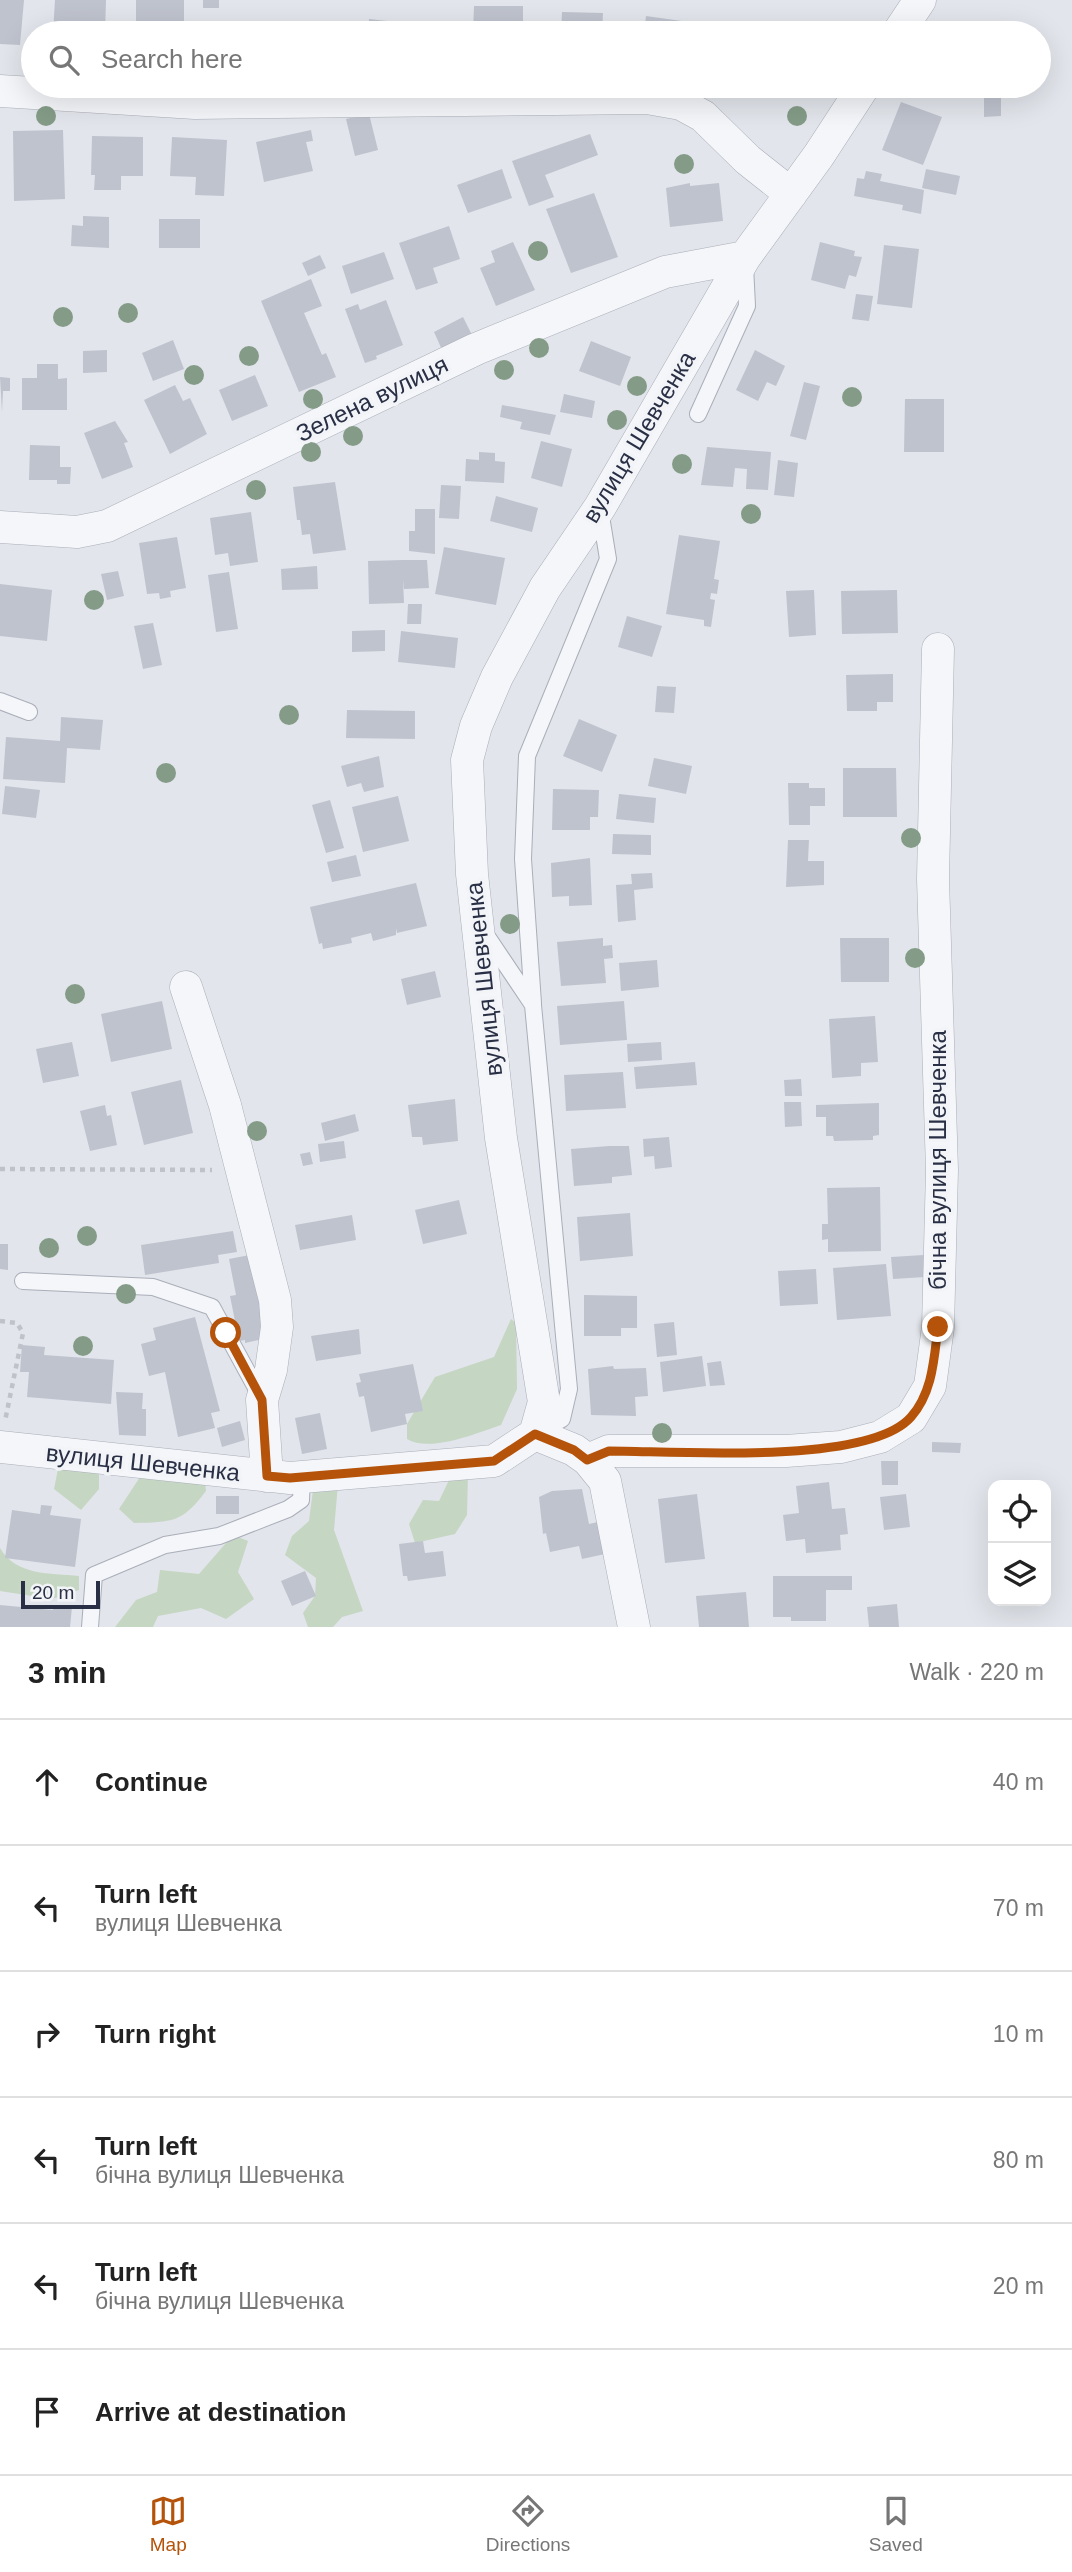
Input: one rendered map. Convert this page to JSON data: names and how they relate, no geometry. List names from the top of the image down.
{
  "streets": {
    "street": ["Зелена вулиця", "вулиця Шевченка", "бічна вулиця Шевченка"]
  },
  "crossings": [
    ["Зелена вулиця", "вулиця Шевченка"]
  ],
  "scale_bar": "20 m",
  "page": {
    "search": "Search here",
    "scale": "20 m",
    "heading": ["3 min", "Walk · 220 m"],
    "list": [
      ["Continue", "40 m"],
      ["Turn left", "вулиця Шевченка", "70 m"],
      ["Turn right", "10 m"],
      ["Turn left", "бічна вулиця Шевченка", "80 m"],
      ["Turn left", "бічна вулиця Шевченка", "20 m"],
      "Arrive at destination"
    ],
    "nav": ["Map", "Directions", "Saved"]
  }
}
